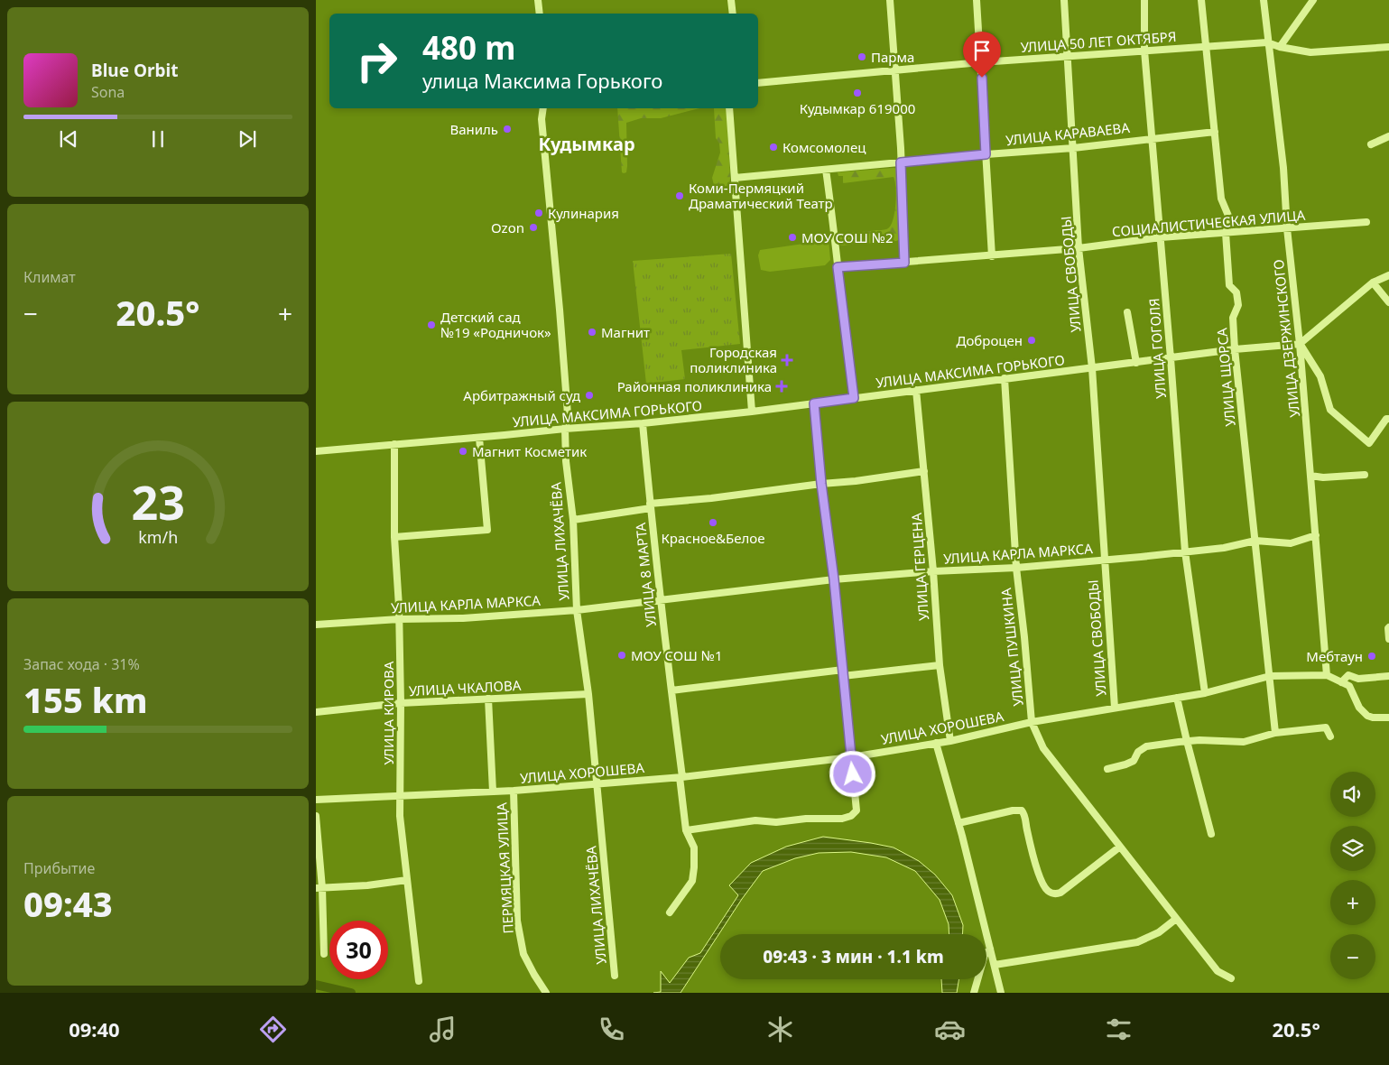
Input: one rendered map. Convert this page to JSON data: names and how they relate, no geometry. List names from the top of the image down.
{
  "streets": {
    "street": [
      "УЛИЦА 50 ЛЕТ ОКТЯБРЯ",
      "УЛИЦА КАРАВАЕВА",
      "СОЦИАЛИСТИЧЕСКАЯ УЛИЦА",
      "УЛИЦА СВОБОДЫ",
      "УЛИЦА ДЗЕРЖИНСКОГО",
      "УЛИЦА ГОГОЛЯ",
      "УЛИЦА МАКСИМА ГОРЬКОГО",
      "УЛИЦА ЩОРСА",
      "УЛИЦА ЛИХАЧЁВА",
      "УЛИЦА КАРЛА МАРКСА",
      "УЛИЦА ГЕРЦЕНА",
      "УЛИЦА 8 МАРТА",
      "УЛИЦА ПУШКИНА",
      "УЛИЦА ЧКАЛОВА",
      "УЛИЦА КИРОВА",
      "УЛИЦА ХОРОШЕВА",
      "ПЕРМЯЦКАЯ УЛИЦА"
    ]
  },
  "crossings": [
    ["УЛИЦА 50 ЛЕТ ОКТЯБРЯ", "УЛИЦА СВОБОДЫ"],
    ["УЛИЦА 50 ЛЕТ ОКТЯБРЯ", "УЛИЦА ДЗЕРЖИНСКОГО"],
    ["УЛИЦА 50 ЛЕТ ОКТЯБРЯ", "УЛИЦА ГОГОЛЯ"],
    ["УЛИЦА 50 ЛЕТ ОКТЯБРЯ", "УЛИЦА ЩОРСА"],
    ["УЛИЦА КАРАВАЕВА", "УЛИЦА СВОБОДЫ"],
    ["УЛИЦА КАРАВАЕВА", "УЛИЦА ГОГОЛЯ"],
    ["УЛИЦА КАРАВАЕВА", "УЛИЦА ЩОРСА"],
    ["СОЦИАЛИСТИЧЕСКАЯ УЛИЦА", "УЛИЦА СВОБОДЫ"],
    ["СОЦИАЛИСТИЧЕСКАЯ УЛИЦА", "УЛИЦА ДЗЕРЖИНСКОГО"],
    ["СОЦИАЛИСТИЧЕСКАЯ УЛИЦА", "УЛИЦА ГОГОЛЯ"],
    ["СОЦИАЛИСТИЧЕСКАЯ УЛИЦА", "УЛИЦА ЩОРСА"],
    ["УЛИЦА СВОБОДЫ", "УЛИЦА МАКСИМА ГОРЬКОГО"],
    ["УЛИЦА СВОБОДЫ", "УЛИЦА КАРЛА МАРКСА"],
    ["УЛИЦА СВОБОДЫ", "УЛИЦА ХОРОШЕВА"],
    ["УЛИЦА ДЗЕРЖИНСКОГО", "УЛИЦА МАКСИМА ГОРЬКОГО"],
    ["УЛИЦА ДЗЕРЖИНСКОГО", "УЛИЦА КАРЛА МАРКСА"],
    ["УЛИЦА ДЗЕРЖИНСКОГО", "УЛИЦА ХОРОШЕВА"],
    ["УЛИЦА ГОГОЛЯ", "УЛИЦА МАКСИМА ГОРЬКОГО"],
    ["УЛИЦА ГОГОЛЯ", "УЛИЦА КАРЛА МАРКСА"],
    ["УЛИЦА ГОГОЛЯ", "УЛИЦА ХОРОШЕВА"],
    ["УЛИЦА МАКСИМА ГОРЬКОГО", "УЛИЦА ЩОРСА"],
    ["УЛИЦА МАКСИМА ГОРЬКОГО", "УЛИЦА ЛИХАЧЁВА"],
    ["УЛИЦА МАКСИМА ГОРЬКОГО", "УЛИЦА ГЕРЦЕНА"],
    ["УЛИЦА МАКСИМА ГОРЬКОГО", "УЛИЦА 8 МАРТА"],
    ["УЛИЦА МАКСИМА ГОРЬКОГО", "УЛИЦА ПУШКИНА"],
    ["УЛИЦА МАКСИМА ГОРЬКОГО", "УЛИЦА КИРОВА"],
    ["УЛИЦА ЩОРСА", "УЛИЦА КАРЛА МАРКСА"],
    ["УЛИЦА ЩОРСА", "УЛИЦА ХОРОШЕВА"],
    ["УЛИЦА ЛИХАЧЁВА", "УЛИЦА КАРЛА МАРКСА"],
    ["УЛИЦА ЛИХАЧЁВА", "УЛИЦА ЧКАЛОВА"],
    ["УЛИЦА ЛИХАЧЁВА", "УЛИЦА ХОРОШЕВА"],
    ["УЛИЦА КАРЛА МАРКСА", "УЛИЦА ГЕРЦЕНА"],
    ["УЛИЦА КАРЛА МАРКСА", "УЛИЦА 8 МАРТА"],
    ["УЛИЦА КАРЛА МАРКСА", "УЛИЦА ПУШКИНА"],
    ["УЛИЦА КАРЛА МАРКСА", "УЛИЦА КИРОВА"],
    ["УЛИЦА ГЕРЦЕНА", "УЛИЦА ХОРОШЕВА"],
    ["УЛИЦА 8 МАРТА", "УЛИЦА ХОРОШЕВА"],
    ["УЛИЦА ПУШКИНА", "УЛИЦА ХОРОШЕВА"],
    ["УЛИЦА ЧКАЛОВА", "УЛИЦА КИРОВА"],
    ["УЛИЦА ЧКАЛОВА", "ПЕРМЯЦКАЯ УЛИЦА"],
    ["УЛИЦА КИРОВА", "УЛИЦА ХОРОШЕВА"],
    ["УЛИЦА ХОРОШЕВА", "ПЕРМЯЦКАЯ УЛИЦА"]
  ],
  "districts": ["Кудымкар"],
  "places": {
    "other": [
      "Парма",
      "Кудымкар 619000",
      "Ваниль",
      "Комсомолец",
      "Коми-Пермяцкий Драматический Театр",
      "Кулинария",
      "Ozon",
      "МОУ СОШ №2",
      "Детский сад №19 «Родничок»",
      "Магнит",
      "Доброцен",
      "Арбитражный суд",
      "Магнит Косметик",
      "Красное&Белое",
      "МОУ СОШ №1",
      "Мебтаун"
    ],
    "health": ["Городская поликлиника", "Районная поликлиника"]
  },
  "page": {
    "turn": ["480 m", "улица Максима Горького"],
    "song": ["Blue Orbit", "Sona"],
    "tile": [
      "Климат",
      ["Запас хода · 31%", "155 km"],
      ["Прибытие", "09:43"]
    ],
    "heat": ["−", "20.5°", "+"],
    "map_buttons": ["+", "−"],
    "limit": "30",
    "trip": "09:43 · 3 мин · 1.1 km",
    "tabs": ["09:40", "20.5°"],
    "gauge": ["23", "km/h"]
  }
}
